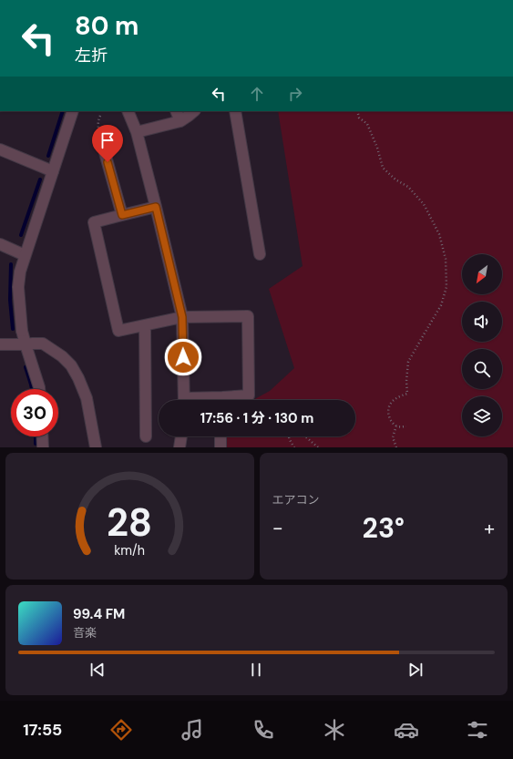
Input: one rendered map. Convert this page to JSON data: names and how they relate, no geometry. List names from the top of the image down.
{
  "north": "bottom left",
  "page": {
    "turn": ["80 m", "左折"],
    "limit": "30",
    "trip": "17:56 · 1 分 · 130 m",
    "tile": "エアコン",
    "heat": ["−", "23°", "+"],
    "song": ["99.4 FM", "音楽"],
    "tabs": "17:55",
    "gauge": ["28", "km/h"]
  }
}
